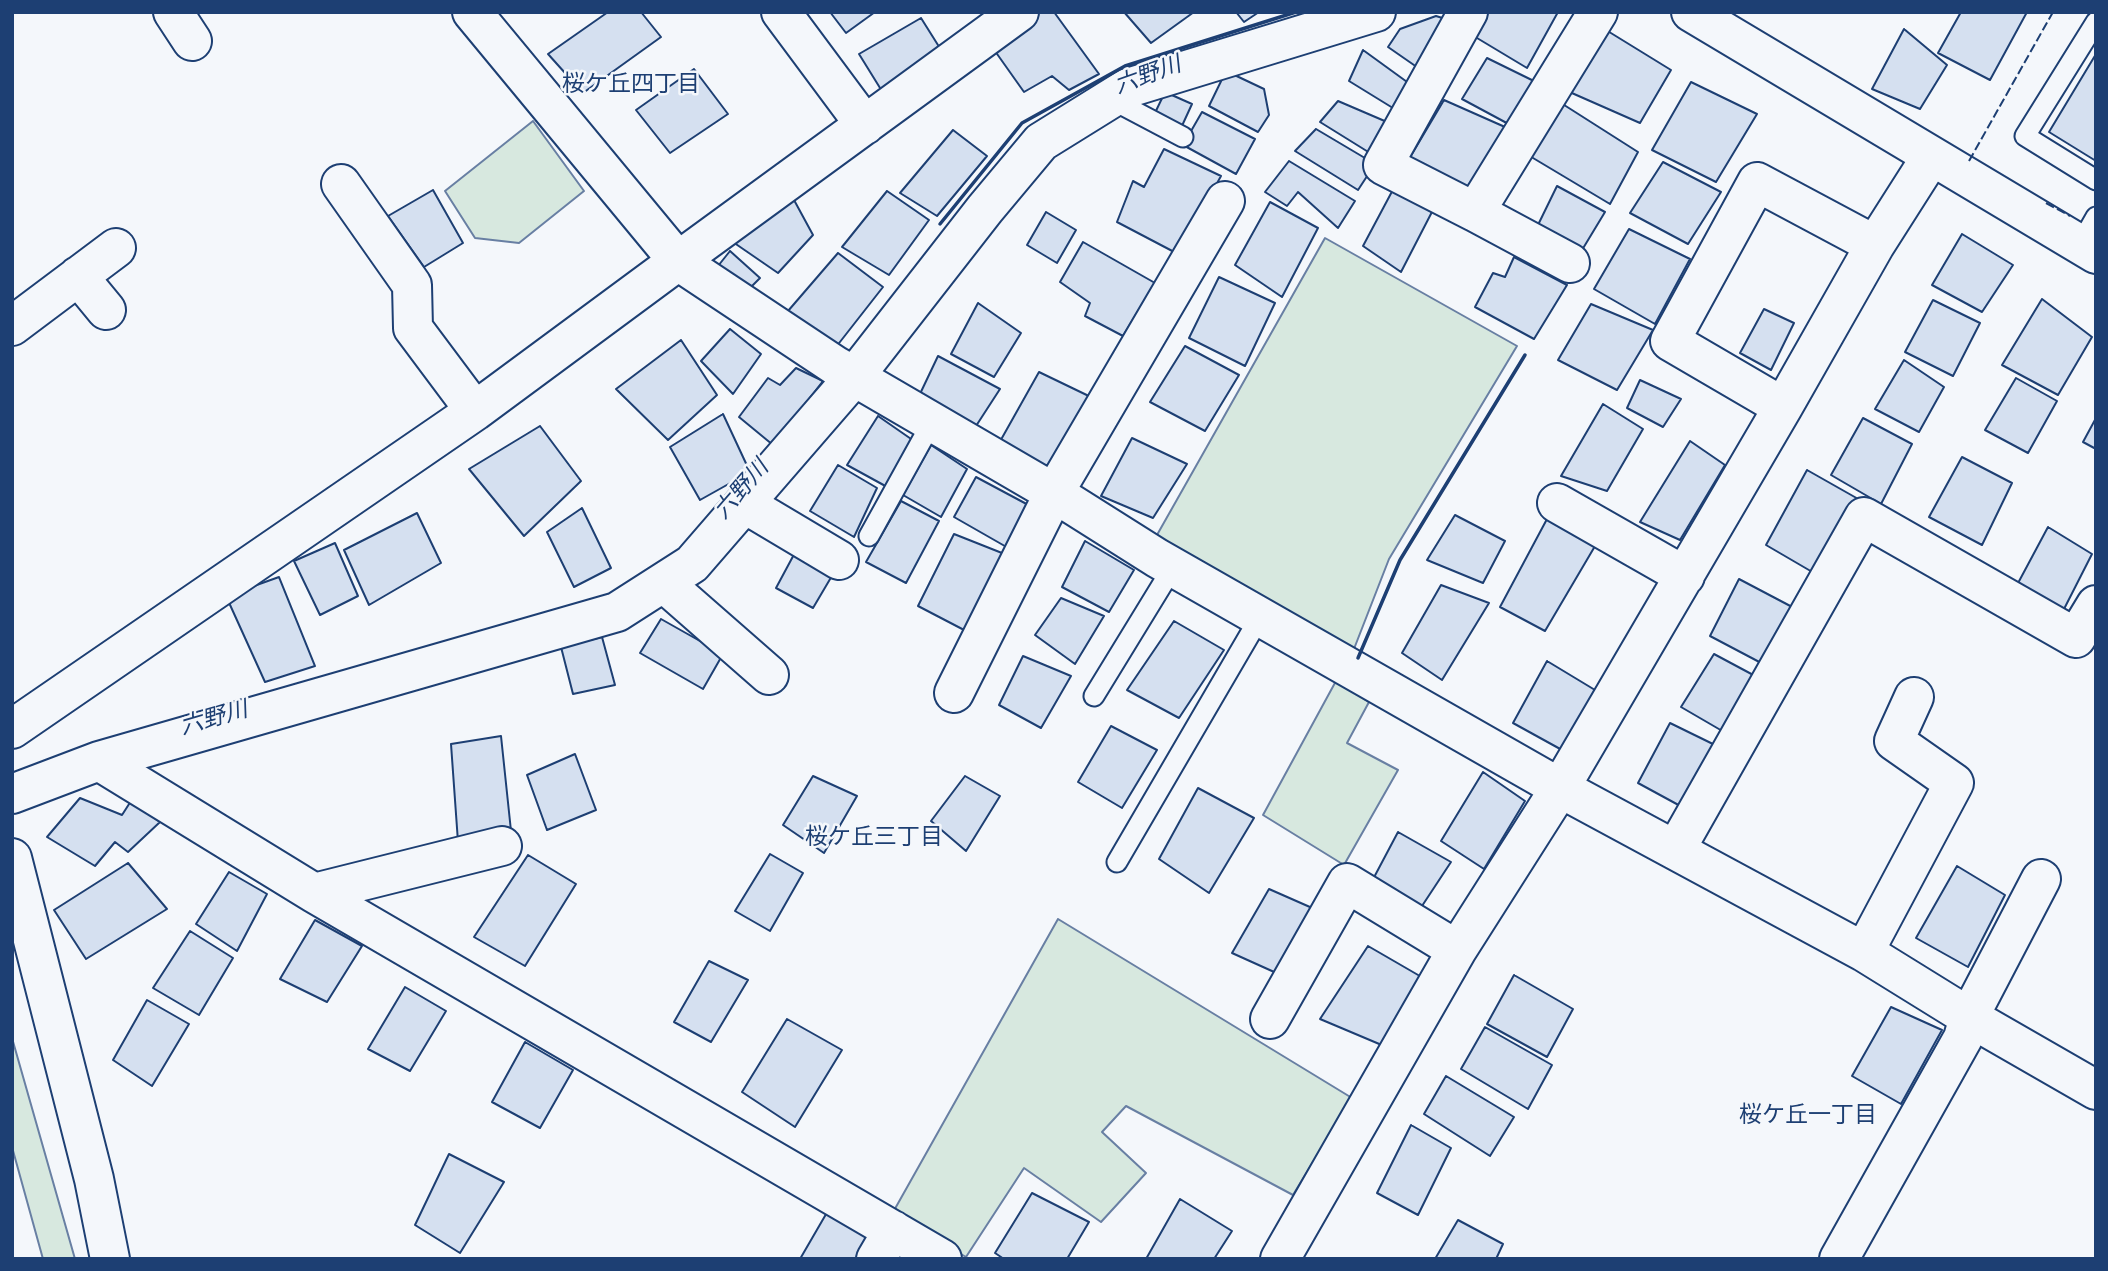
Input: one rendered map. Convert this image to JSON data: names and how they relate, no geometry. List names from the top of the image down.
{
  "districts": ["桜ケ丘四丁目", "桜ケ丘三丁目", "桜ケ丘一丁目"],
  "water": ["六野川"]
}
